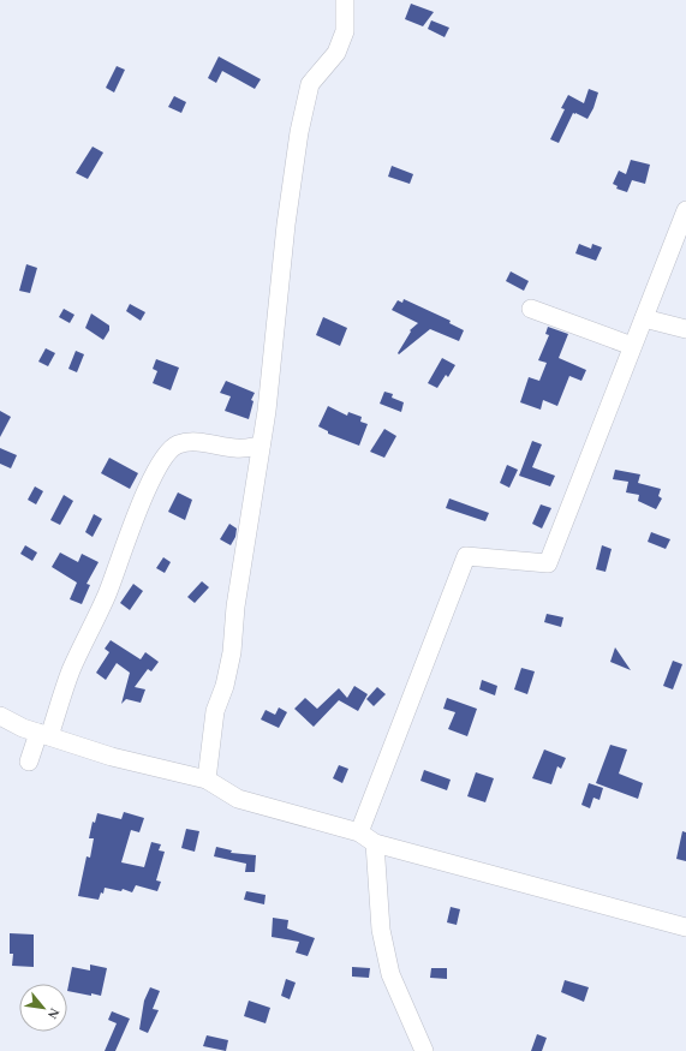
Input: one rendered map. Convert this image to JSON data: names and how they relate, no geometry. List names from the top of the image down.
{
  "north": "bottom right"
}
